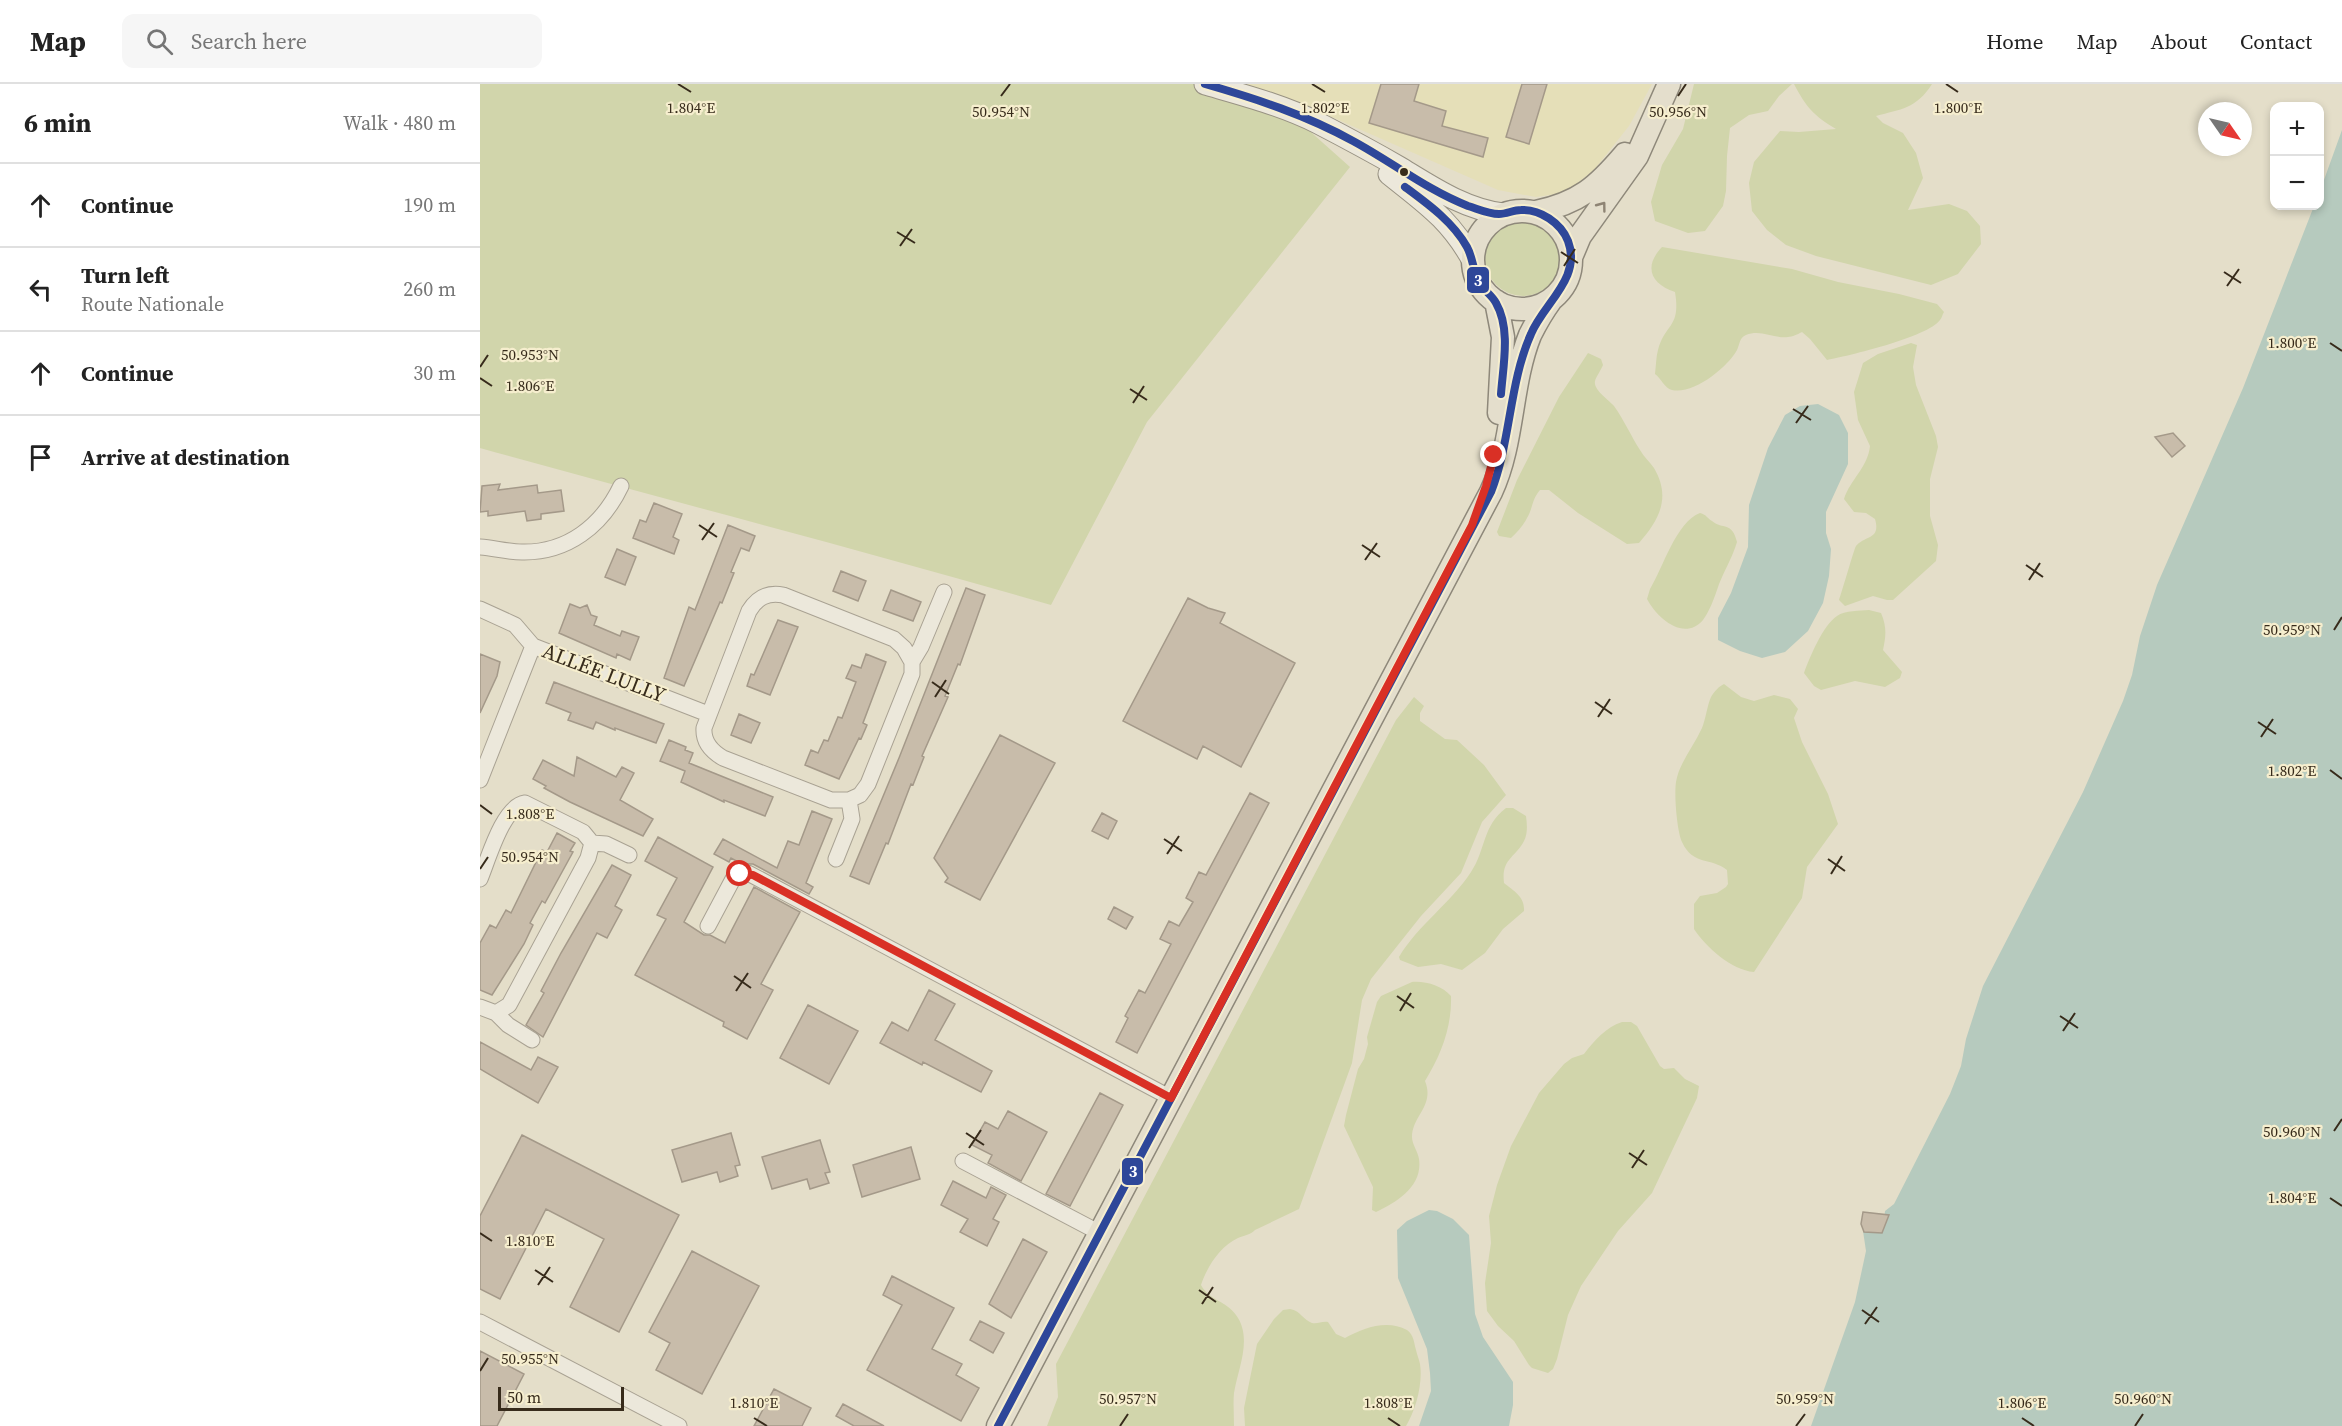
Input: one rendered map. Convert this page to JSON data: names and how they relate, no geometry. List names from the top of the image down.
{
  "streets": {
    "street": ["ALLÉE LULLY"]
  },
  "lines": ["transit line 3"],
  "scale_bar": "50 m",
  "north": "bottom right",
  "page": {
    "header": "Map",
    "search": "Search here",
    "nav": [
      "Home",
      "Map",
      "About",
      "Contact"
    ],
    "heading": ["6 min", "Walk · 480 m"],
    "map_buttons": ["+", "−"],
    "list": [
      ["Continue", "190 m"],
      ["Turn left", "Route Nationale", "260 m"],
      ["Continue", "30 m"],
      "Arrive at destination"
    ],
    "scale": "50 m"
  },
  "coordinates": [
    "1.800°E",
    "1.804°E",
    "1.802°E",
    "50.954°N",
    "50.956°N",
    "50.953°N",
    "1.806°E",
    "50.959°N",
    "1.808°E",
    "50.960°N",
    "1.810°E",
    "50.955°N",
    "50.957°N"
  ]
}
